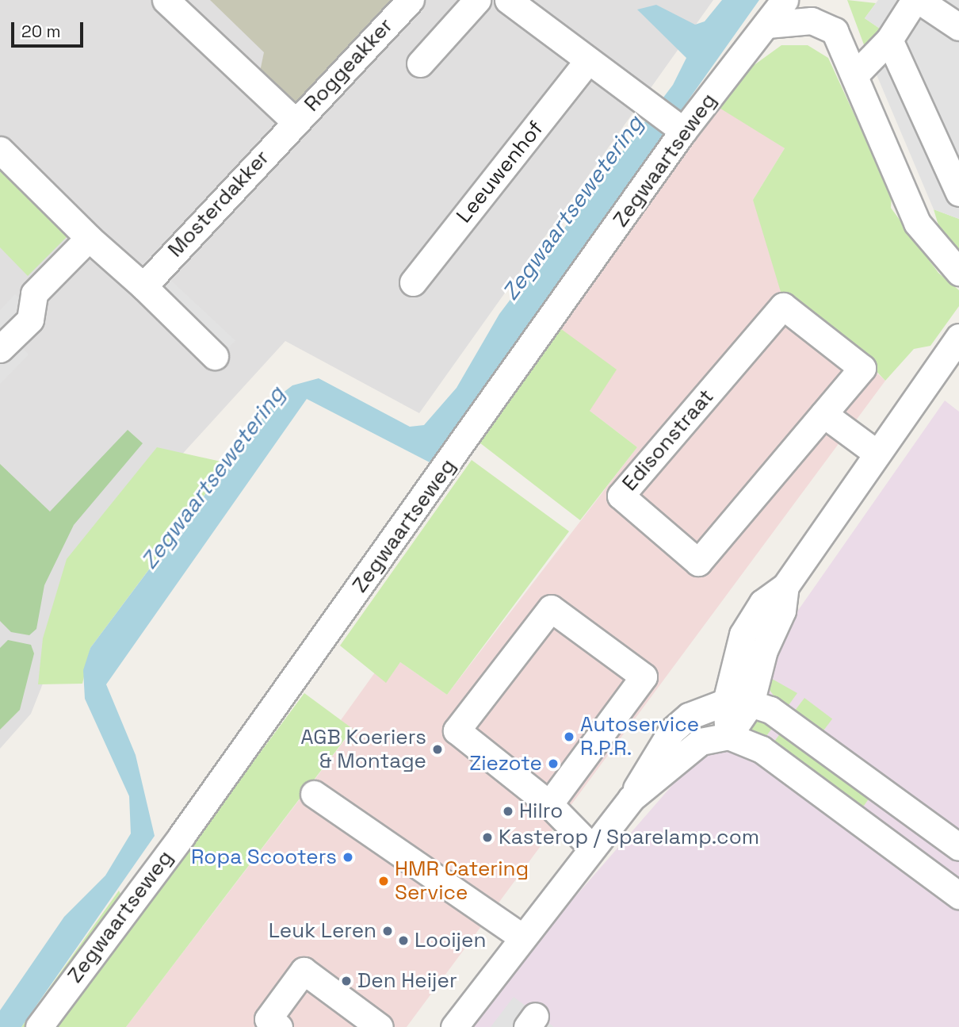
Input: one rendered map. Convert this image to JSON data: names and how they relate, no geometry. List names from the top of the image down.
{
  "streets": {
    "street": [
      "Roggeakker",
      "Zegwaartseweg",
      "Leeuwenhof",
      "Mosterdakker",
      "Edisonstraat"
    ]
  },
  "crossings": [
    ["Roggeakker", "Mosterdakker"]
  ],
  "water": ["Zegwaartsewetering"],
  "places": [
    "Autoservice R.P.R.",
    "AGB Koeriers & Montage",
    "Ziezote",
    "Hilro",
    "Kasterop / Sparelamp.com",
    "Ropa Scooters",
    "HMR Catering Service",
    "Leuk Leren",
    "Looijen",
    "Den Heijer"
  ],
  "scale_bar": "20 m"
}
